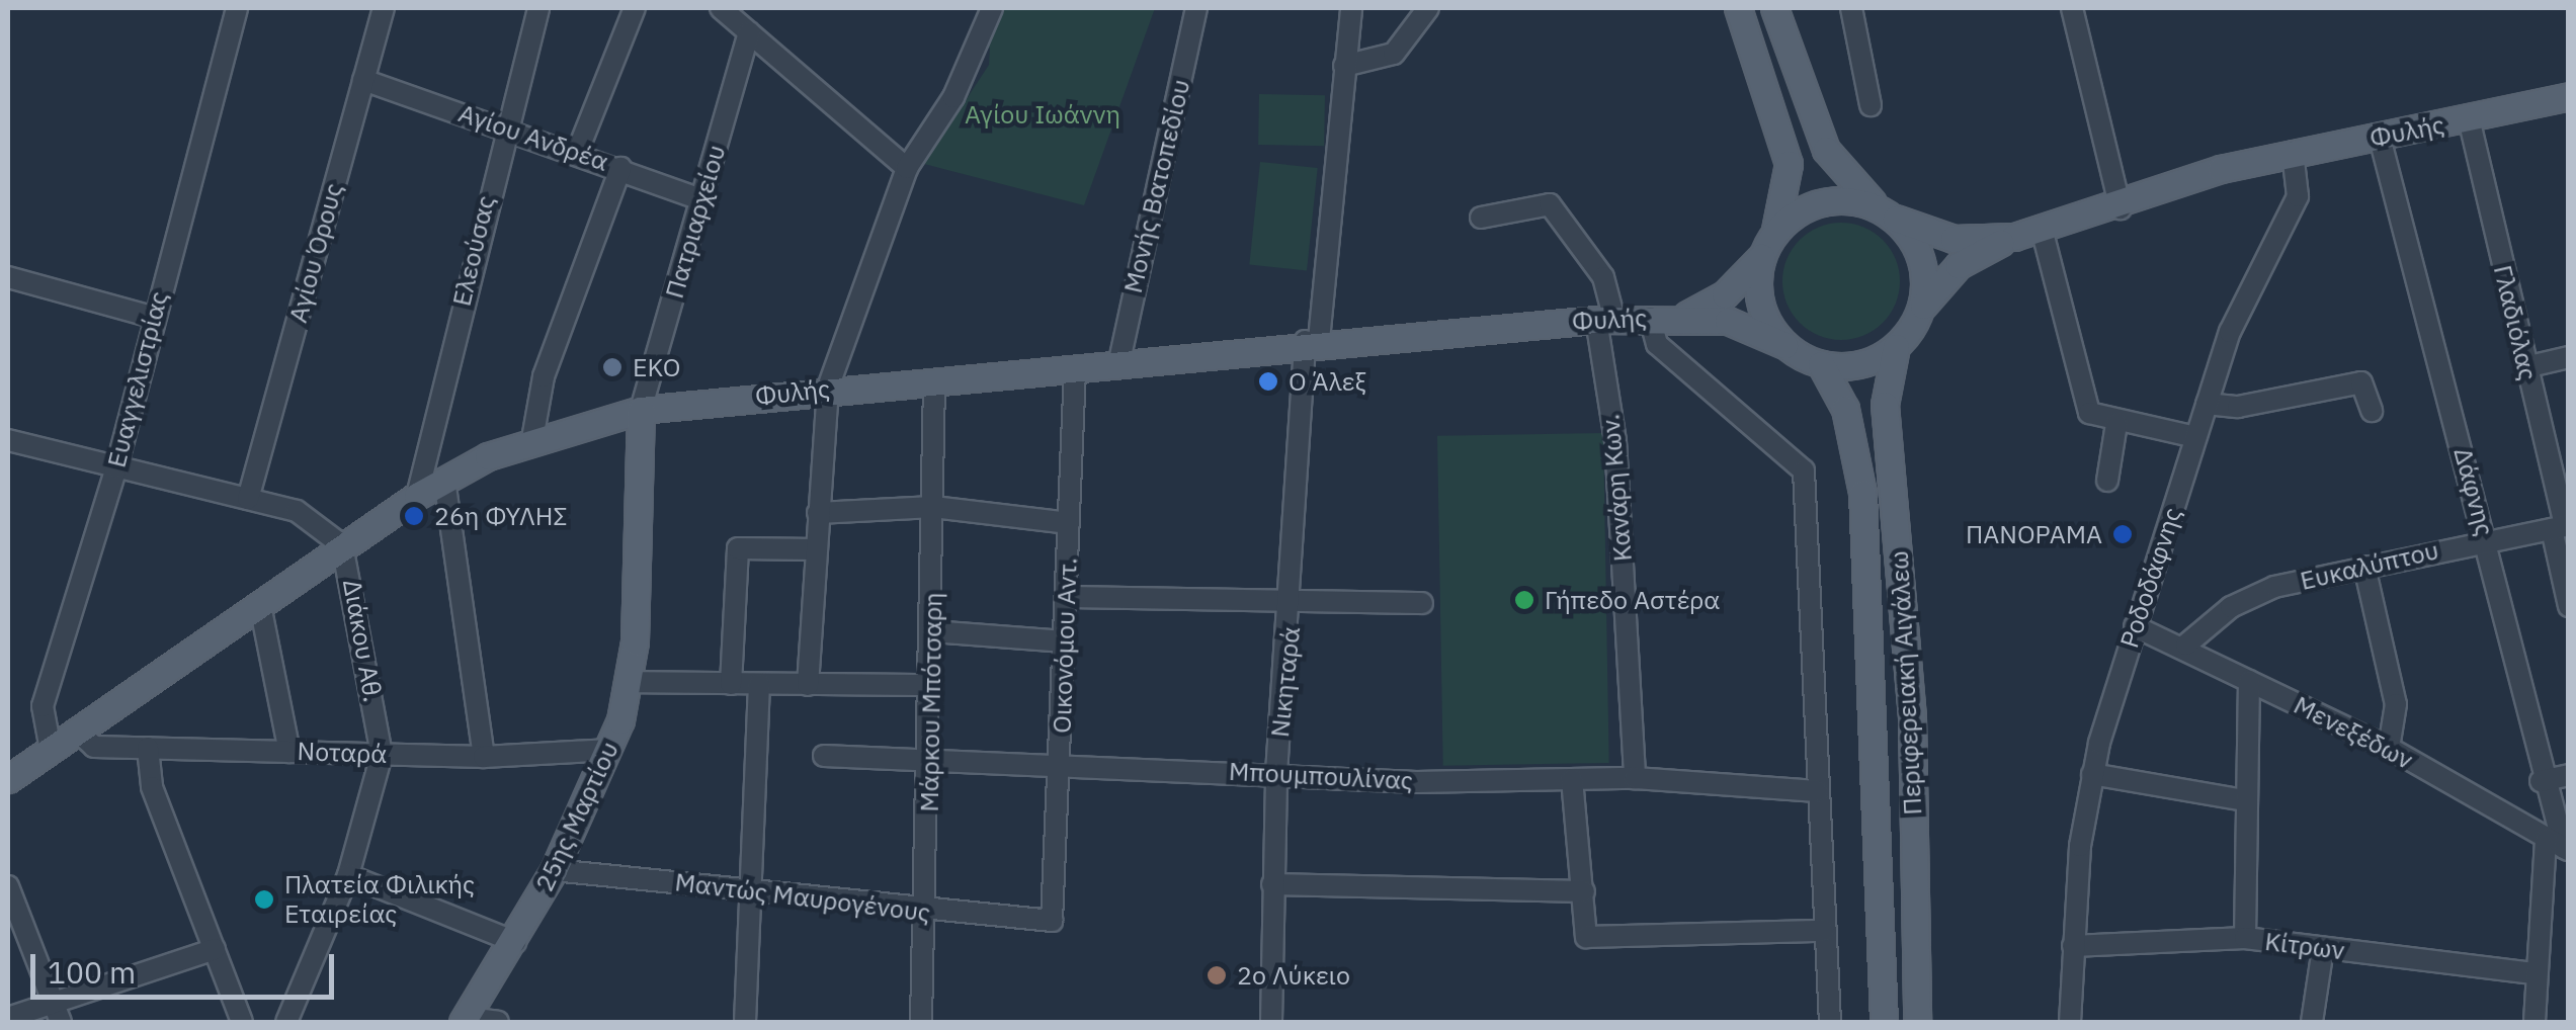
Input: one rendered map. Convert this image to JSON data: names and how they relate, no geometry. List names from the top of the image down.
{
  "streets": {
    "main road": ["Φυλής", "Περιφερειακή Αιγάλεω", "25ης Μαρτίου"],
    "street": [
      "Αγίου Ανδρέα",
      "Μονής Βατοπεδίου",
      "Πατριαρχείου",
      "Ελεούσας",
      "Αγίου Όρους",
      "Γλαδιόλας",
      "Ευαγγελιστρίας",
      "Κανάρη Κων.",
      "Δάφνης",
      "Ευκαλύπτου",
      "Ροδοδάφνης",
      "Διάκου Αθ.",
      "Οικονόμου Αντ.",
      "Νικηταρά",
      "Μάρκου Μπότσαρη",
      "Μενεξέδων",
      "Νοταρά",
      "Μπουμπουλίνας",
      "Μαντώς Μαυρογένους",
      "Κίτρων"
    ]
  },
  "crossings": [
    ["Φυλής", "Μονής Βατοπεδίου"],
    ["Φυλής", "Πατριαρχείου"],
    ["Φυλής", "Ελεούσας"],
    ["Φυλής", "Γλαδιόλας"],
    ["Φυλής", "Ευαγγελιστρίας"],
    ["Φυλής", "Κανάρη Κων."],
    ["Φυλής", "Δάφνης"],
    ["Φυλής", "Ροδοδάφνης"],
    ["Φυλής", "Διάκου Αθ."],
    ["Φυλής", "Οικονόμου Αντ."],
    ["Φυλής", "Νικηταρά"],
    ["Φυλής", "Περιφερειακή Αιγάλεω"],
    ["Φυλής", "Μάρκου Μπότσαρη"],
    ["Φυλής", "Νοταρά"],
    ["Φυλής", "25ης Μαρτίου"],
    ["Αγίου Ανδρέα", "Πατριαρχείου"],
    ["Αγίου Ανδρέα", "Ελεούσας"],
    ["Αγίου Ανδρέα", "Αγίου Όρους"],
    ["Πατριαρχείου", "25ης Μαρτίου"],
    ["Γλαδιόλας", "Ευκαλύπτου"],
    ["Κανάρη Κων.", "Μπουμπουλίνας"],
    ["Δάφνης", "Ευκαλύπτου"],
    ["Δάφνης", "Μενεξέδων"],
    ["Ευκαλύπτου", "Μενεξέδων"],
    ["Ροδοδάφνης", "Μενεξέδων"],
    ["Ροδοδάφνης", "Κίτρων"],
    ["Διάκου Αθ.", "Νοταρά"],
    ["Οικονόμου Αντ.", "Μπουμπουλίνας"],
    ["Οικονόμου Αντ.", "Μαντώς Μαυρογένους"],
    ["Νικηταρά", "Μπουμπουλίνας"],
    ["Μάρκου Μπότσαρη", "Μπουμπουλίνας"],
    ["Μάρκου Μπότσαρη", "Μαντώς Μαυρογένους"],
    ["Νοταρά", "25ης Μαρτίου"],
    ["25ης Μαρτίου", "Μαντώς Μαυρογένους"]
  ],
  "parks": ["Αγίου Ιωάννη"],
  "places": [
    "EKO",
    "Ο Άλεξ",
    "26η ΦΥΛΗΣ",
    "ΠΑΝΟΡΑΜΑ",
    "Γήπεδο Αστέρα",
    "Πλατεία Φιλικής Εταιρείας",
    "2ο Λύκειο"
  ],
  "scale_bar": "100 m"
}
